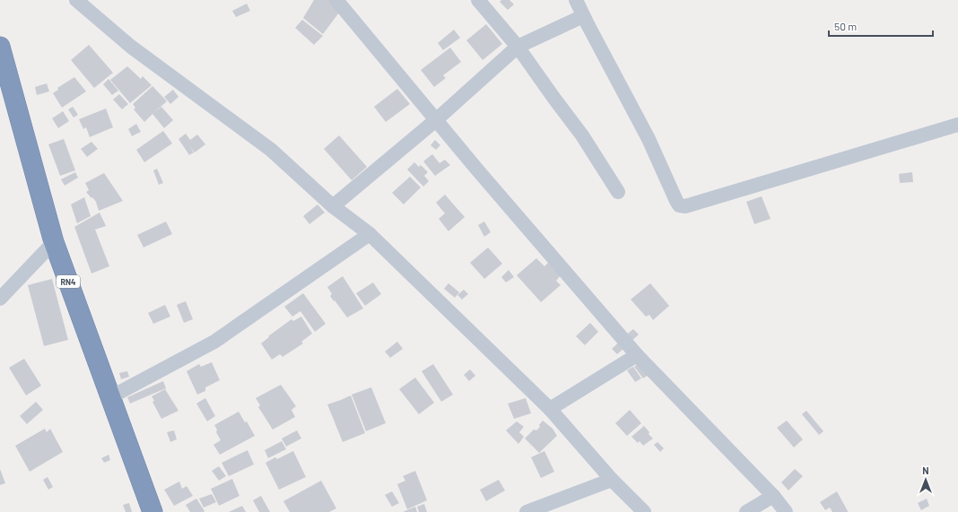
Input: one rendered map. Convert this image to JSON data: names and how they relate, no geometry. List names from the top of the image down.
{
  "streets": {
    "highway": ["RN4"]
  },
  "scale_bar": "50 m",
  "north": "top"
}
